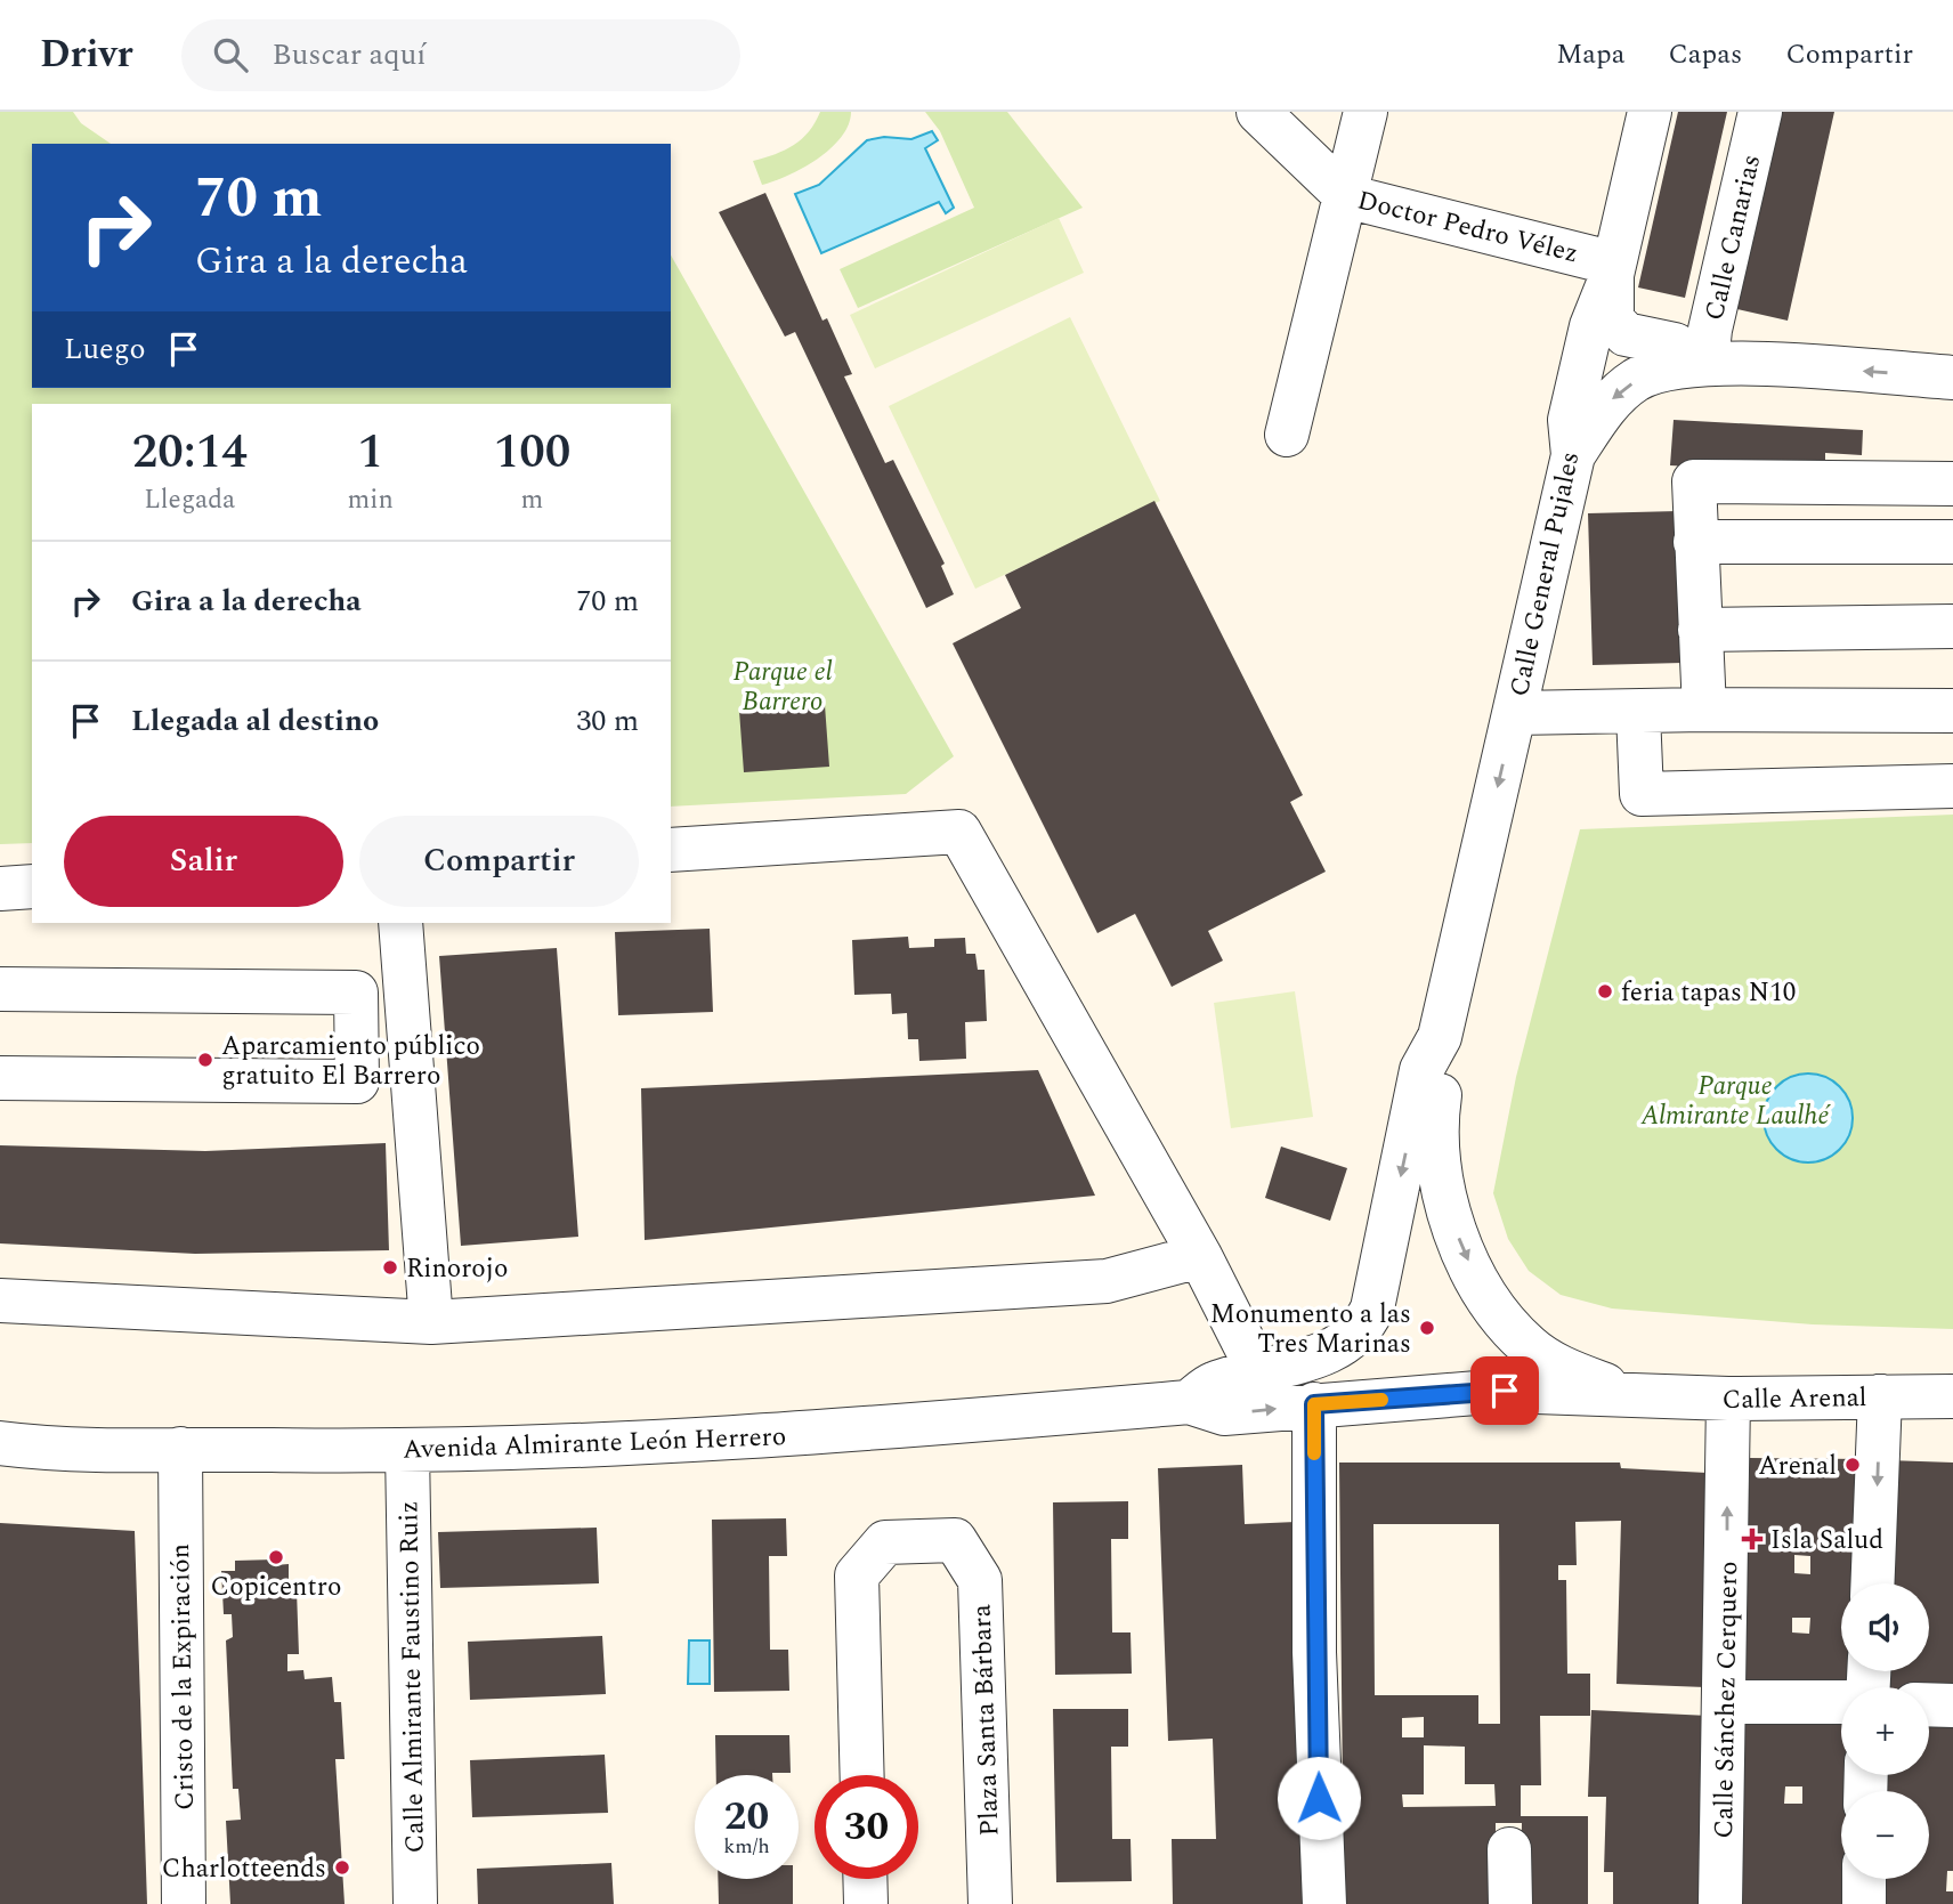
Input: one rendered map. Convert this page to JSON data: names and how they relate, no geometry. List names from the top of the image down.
{
  "streets": {
    "street": [
      "Doctor Pedro Vélez",
      "Calle Canarias",
      "Calle General Pujales",
      "Calle Arenal",
      "Avenida Almirante León Herrero",
      "Cristo de la Expiración",
      "Calle Almirante Faustino Ruiz",
      "Calle Sánchez Cerquero",
      "Plaza Santa Bárbara"
    ]
  },
  "crossings": [
    ["Doctor Pedro Vélez", "Calle General Pujales"],
    ["Calle General Pujales", "Avenida Almirante León Herrero"],
    ["Calle Arenal", "Avenida Almirante León Herrero"],
    ["Calle Arenal", "Calle Sánchez Cerquero"],
    ["Avenida Almirante León Herrero", "Cristo de la Expiración"],
    ["Avenida Almirante León Herrero", "Calle Almirante Faustino Ruiz"]
  ],
  "parks": ["Parque el Barrero", "Parque Almirante Laulhé"],
  "places": {
    "other": [
      "feria tapas N10",
      "Aparcamiento público gratuito El Barrero",
      "Rinorojo",
      "Monumento a las Tres Marinas",
      "Arenal",
      "Copicentro",
      "Charlotteends"
    ],
    "health": ["Isla Salud"]
  },
  "page": {
    "header": "Drivr",
    "search": "Buscar aquí",
    "nav": ["Mapa", "Capas", "Compartir"],
    "turn": ["70 m", "Gira a la derecha"],
    "then": "Luego",
    "eta": [
      "20:14",
      "Llegada",
      "1",
      "min",
      "100",
      "m"
    ],
    "list": [
      {
        "name": "Gira a la derecha",
        "value": "70 m"
      },
      {
        "name": "Llegada al destino",
        "value": "30 m"
      }
    ],
    "buttons": ["Salir", "Compartir"],
    "map_buttons": ["+", "−"],
    "speed": "20 km/h",
    "limit": "30"
  }
}
